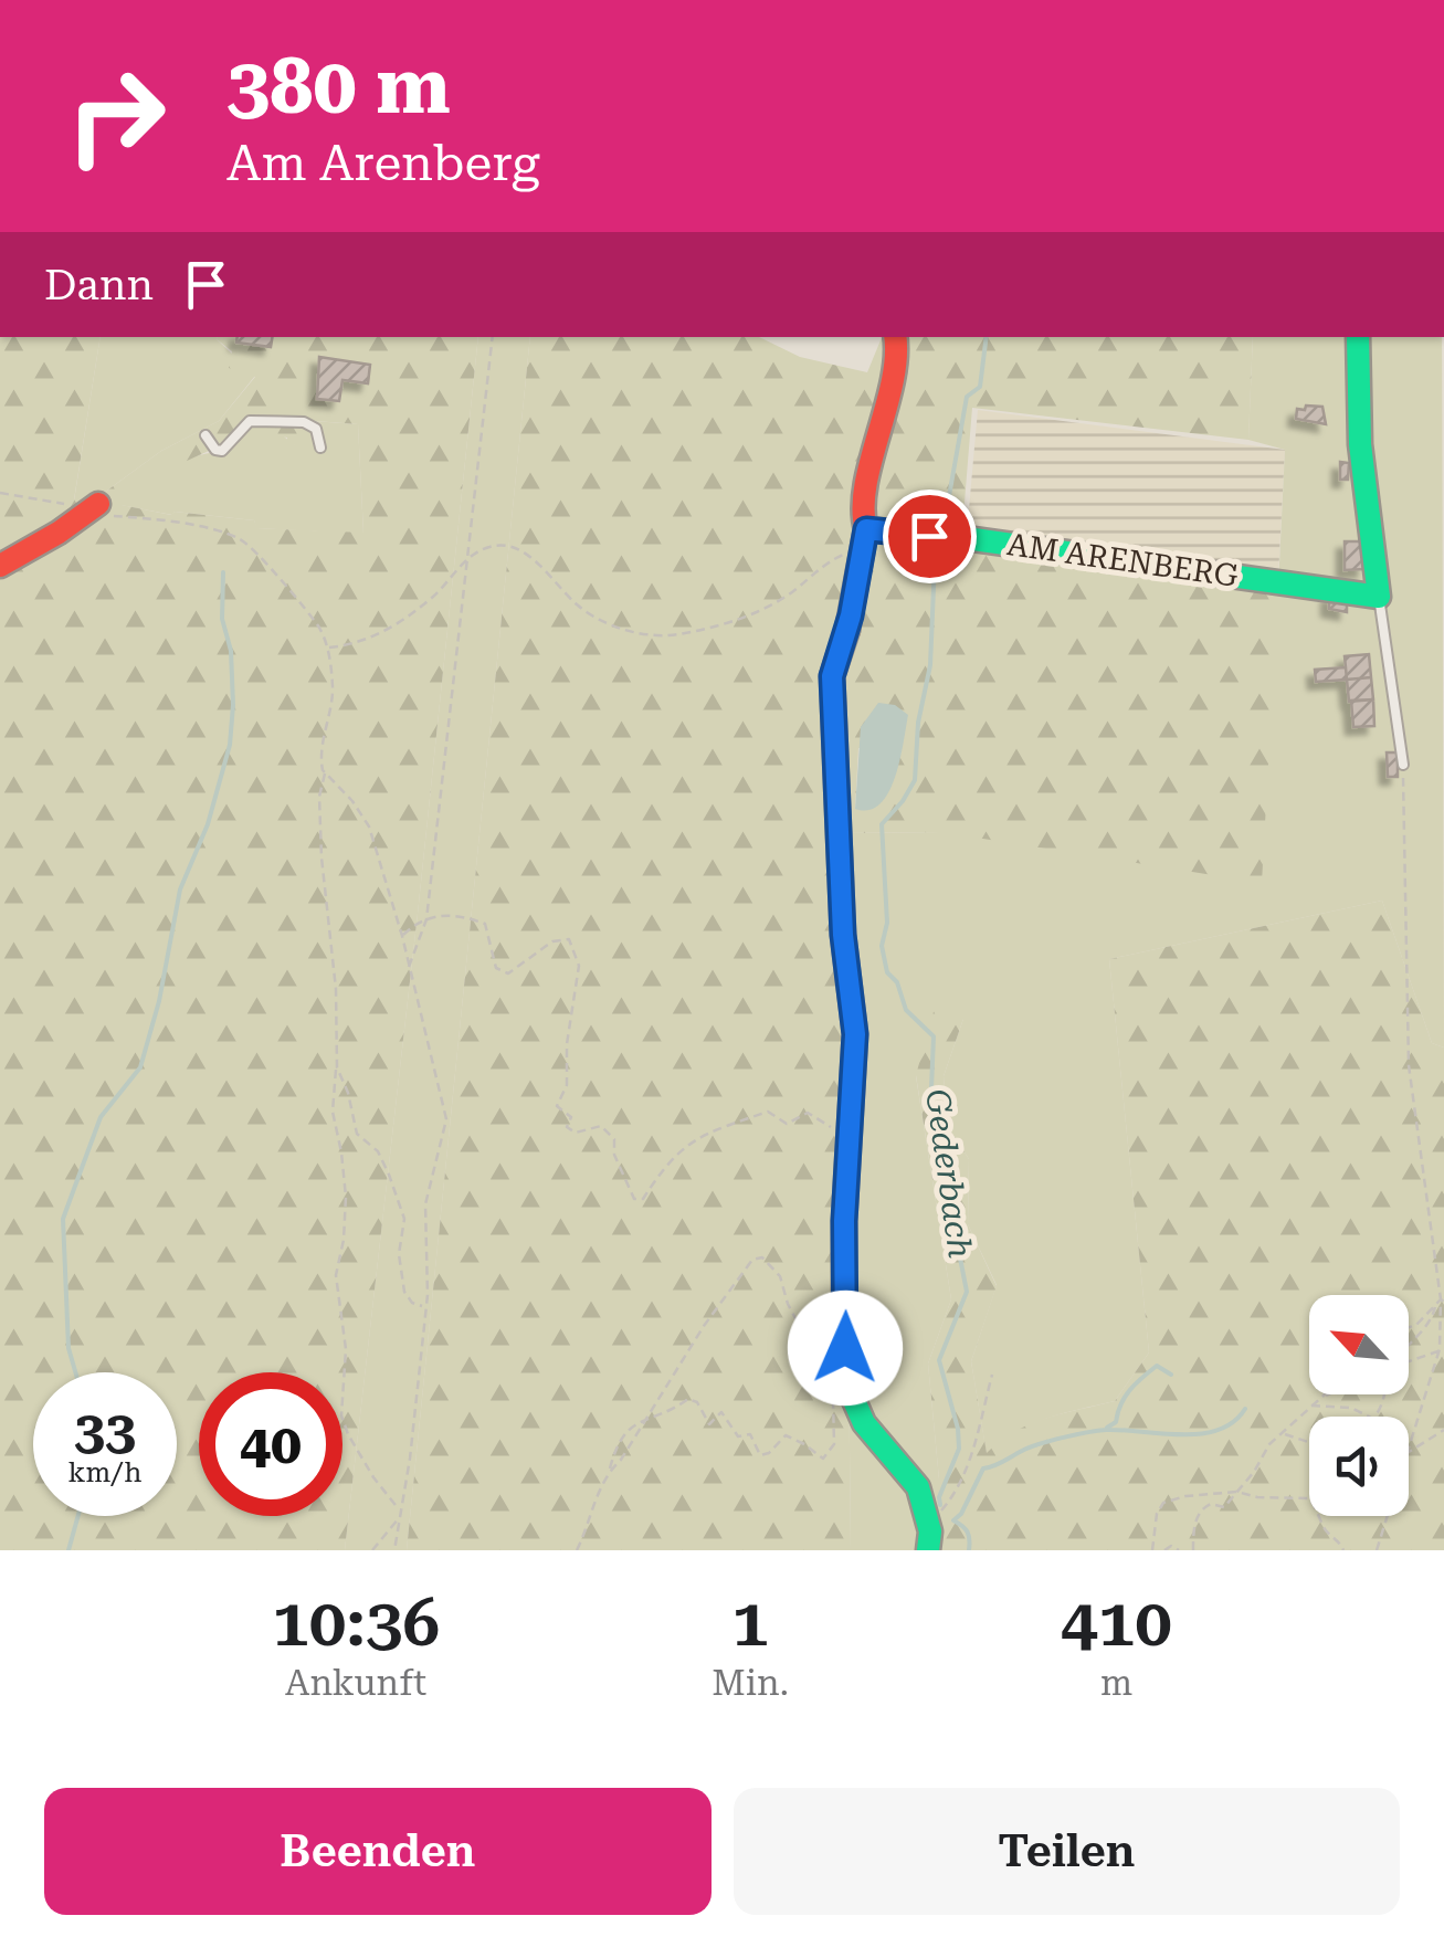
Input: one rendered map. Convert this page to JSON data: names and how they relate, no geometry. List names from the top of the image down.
{
  "streets": {
    "street": ["AM ARENBERG"]
  },
  "water": ["Gederbach"],
  "north": "top left",
  "page": {
    "turn": ["380 m", "Am Arenberg"],
    "then": "Dann",
    "speed": "33 km/h",
    "limit": "40",
    "eta": [
      "10:36",
      "Ankunft",
      "1",
      "Min.",
      "410",
      "m"
    ],
    "buttons": ["Beenden", "Teilen"]
  }
}
